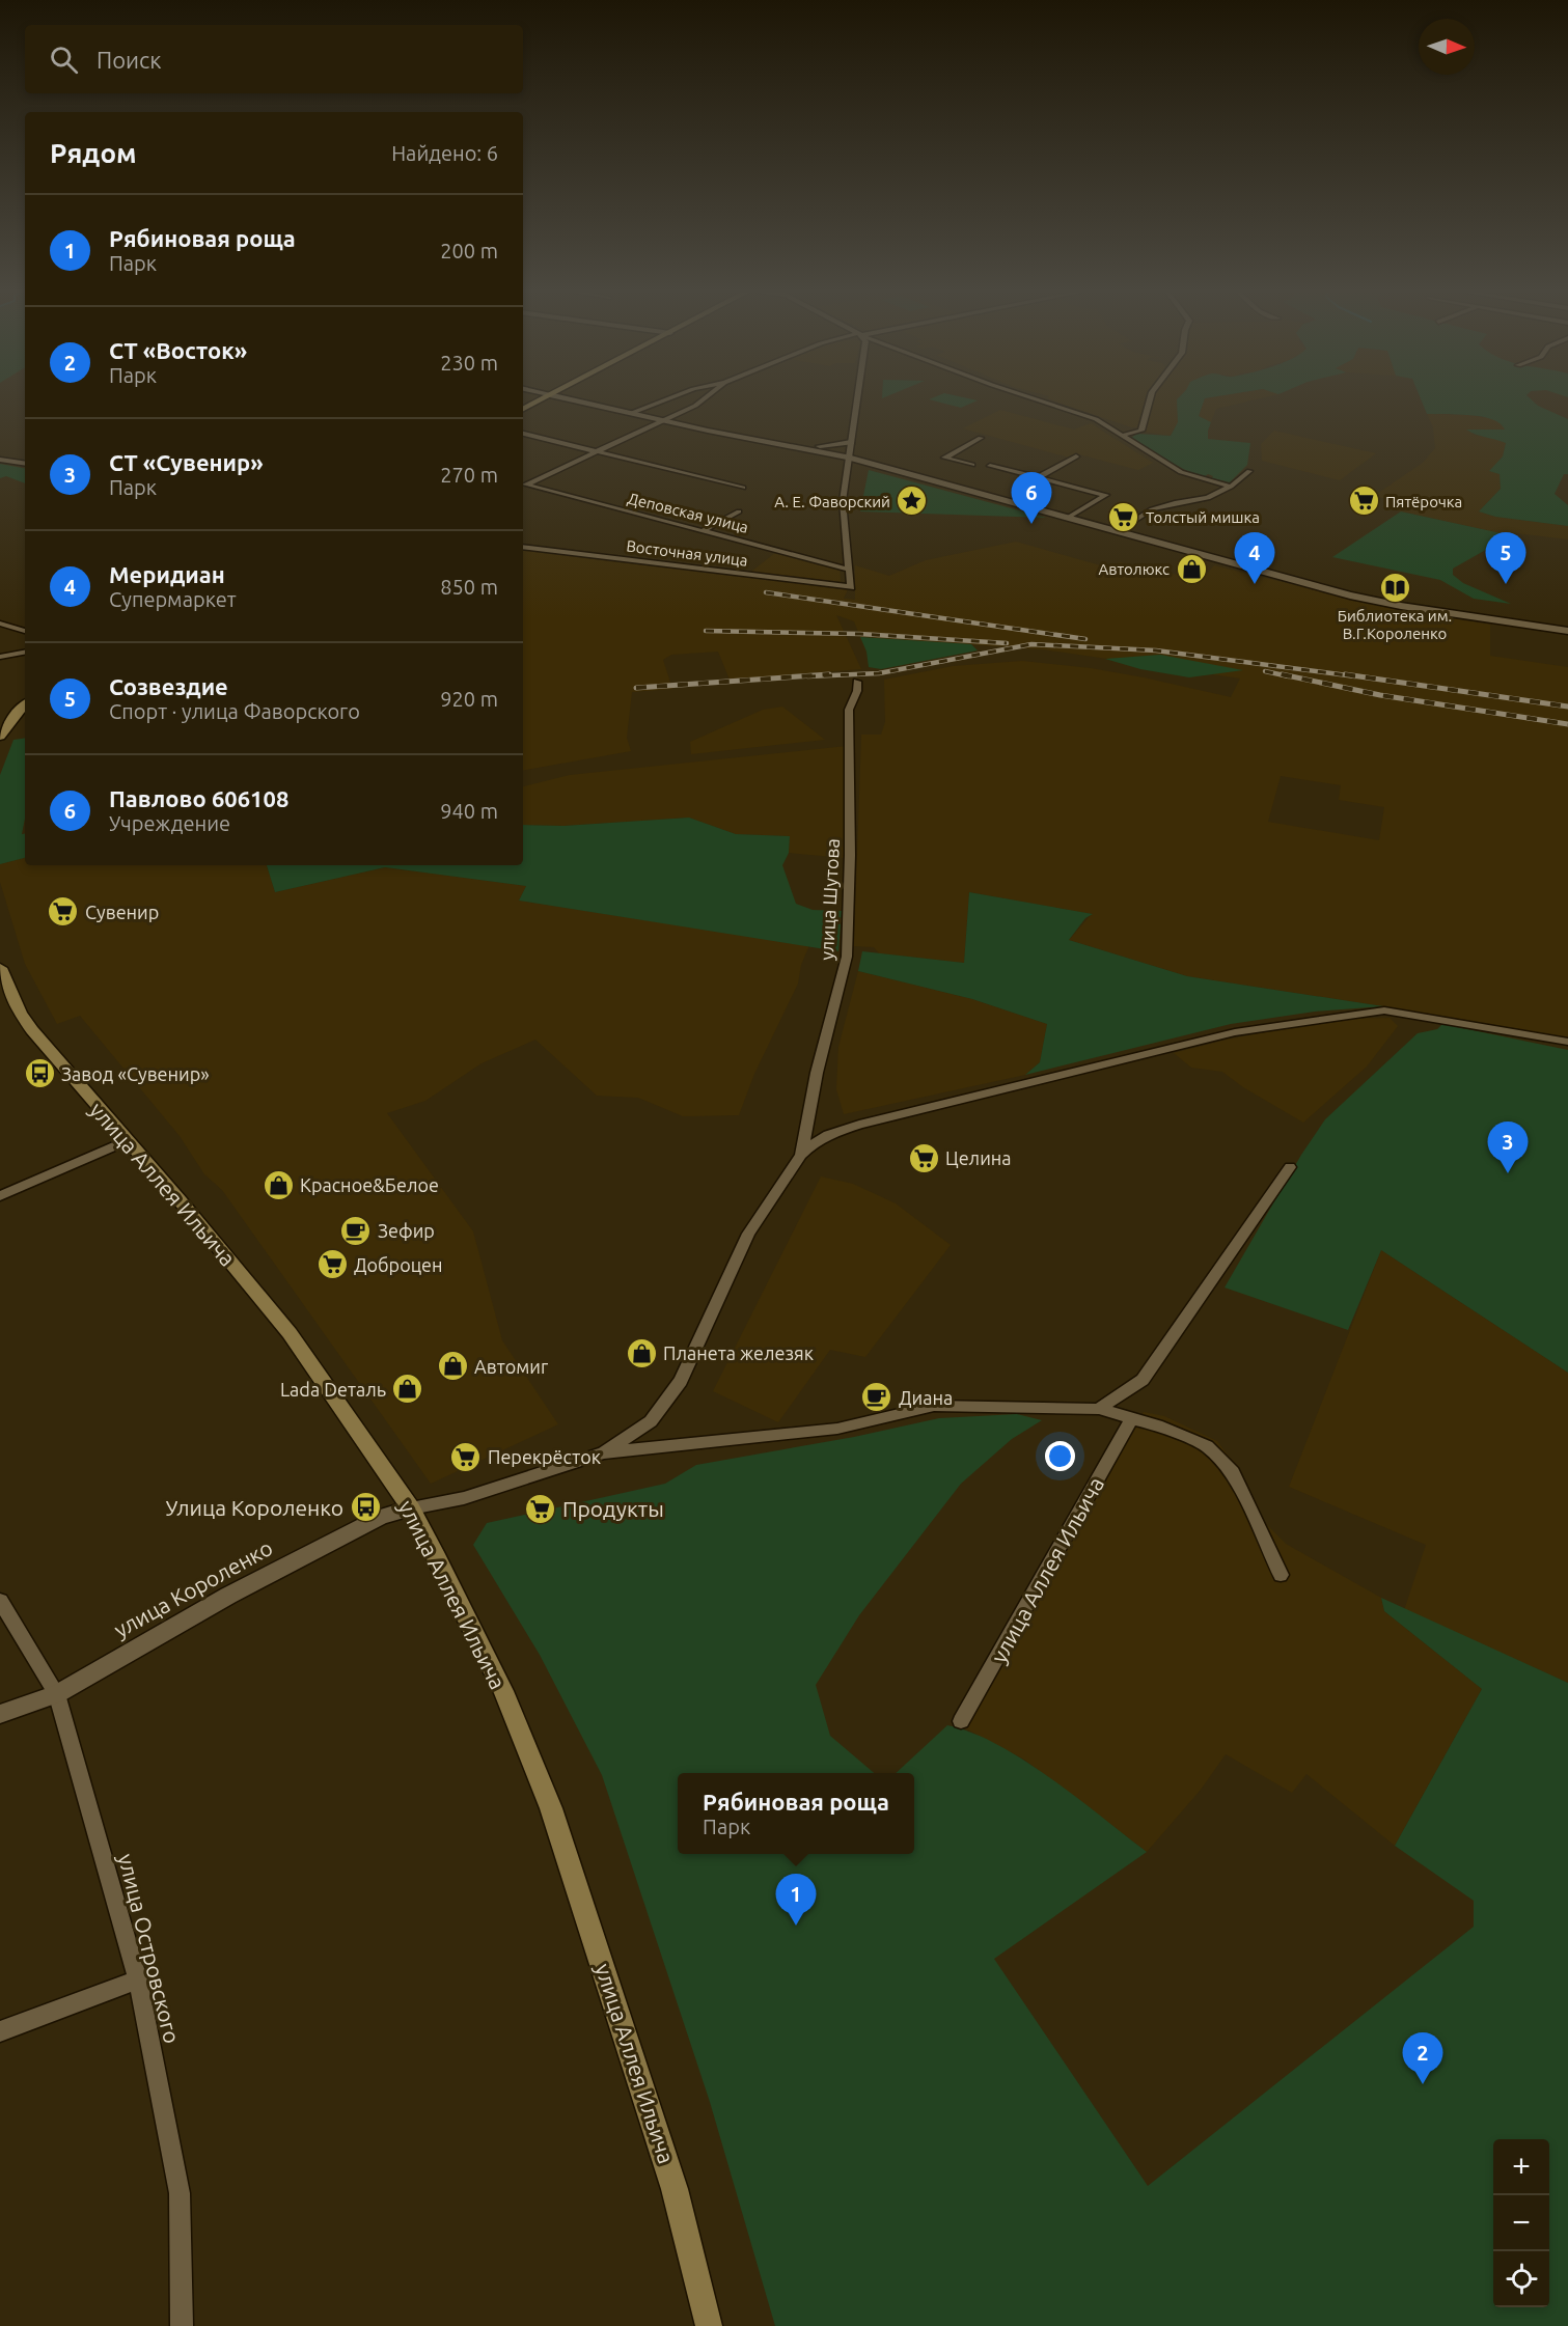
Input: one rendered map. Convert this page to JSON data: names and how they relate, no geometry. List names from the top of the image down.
{
  "streets": {
    "main road": ["улица Аллея Ильича"],
    "street": [
      "Деповская улица",
      "Восточная улица",
      "улица Шутова",
      "улица Короленко",
      "улица Островского"
    ]
  },
  "crossings": [
    ["Деповская улица", "Восточная улица"],
    ["улица Аллея Ильича", "улица Короленко"],
    ["улица Короленко", "улица Островского"]
  ],
  "places": {
    "place": ["А. Е. Фаворский"],
    "supermarket": [
      "Пятёрочка",
      "Толстый мишка",
      "Сувенир",
      "Целина",
      "Доброцен",
      "Перекрёсток",
      "Продукты"
    ],
    "shop": [
      "Автолюкс",
      "Красное&Белое",
      "Планета железяк",
      "Автомиг",
      "Lada Dеталь"
    ],
    "library": ["Библиотека им. В.Г.Короленко"],
    "bus stop": ["Завод «Сувенир»", "Улица Короленко"],
    "cafe": ["Зефир", "Диана"]
  },
  "north": "right",
  "page": {
    "search": "Поиск",
    "heading": ["Рядом", "Найдено: 6"],
    "list": [
      {
        "mark": "1",
        "name": "Рябиновая роща",
        "note": "Парк",
        "value": "200 m"
      },
      {
        "mark": "2",
        "name": "СТ «Восток»",
        "note": "Парк",
        "value": "230 m"
      },
      {
        "mark": "3",
        "name": "СТ «Сувенир»",
        "note": "Парк",
        "value": "270 m"
      },
      {
        "mark": "4",
        "name": "Меридиан",
        "note": "Супермаркет",
        "value": "850 m"
      },
      {
        "mark": "5",
        "name": "Созвездие",
        "note": "Спорт · улица Фаворского",
        "value": "920 m"
      },
      {
        "mark": "6",
        "name": "Павлово 606108",
        "note": "Учреждение",
        "value": "940 m"
      }
    ],
    "pins": [
      "6",
      "4",
      "5",
      "3",
      "1",
      "2"
    ],
    "popup": ["Рябиновая роща", "Парк"],
    "map_buttons": ["+", "−"]
  }
}
